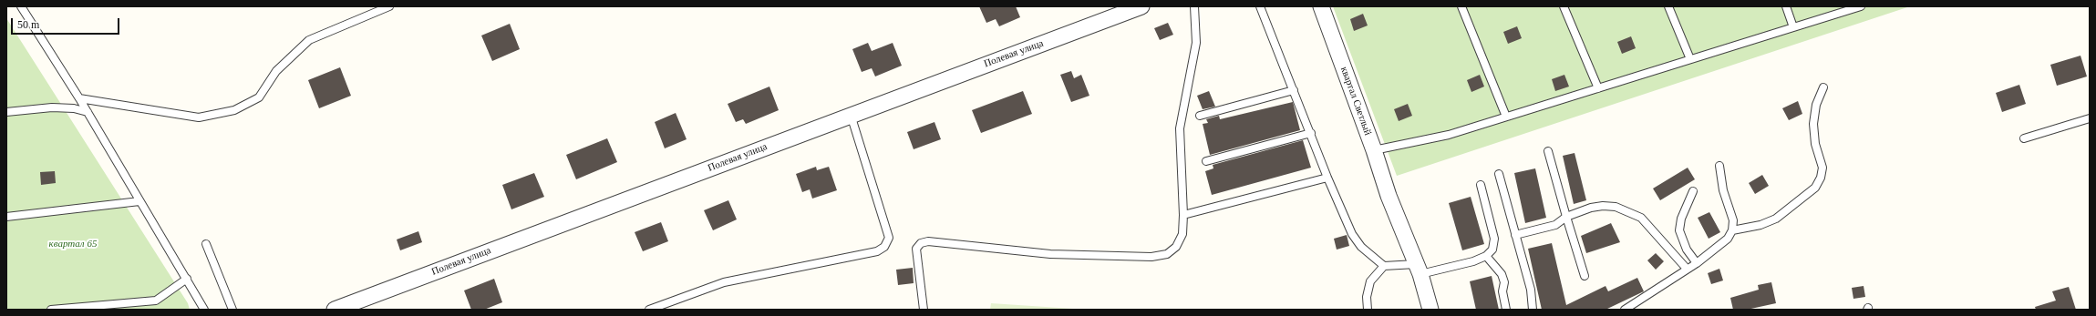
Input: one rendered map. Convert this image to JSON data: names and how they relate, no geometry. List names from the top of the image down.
{
  "streets": {
    "street": ["Полевая улица", "квартал Светлый"]
  },
  "parks": ["квартал 65"],
  "scale_bar": "50 m"
}
